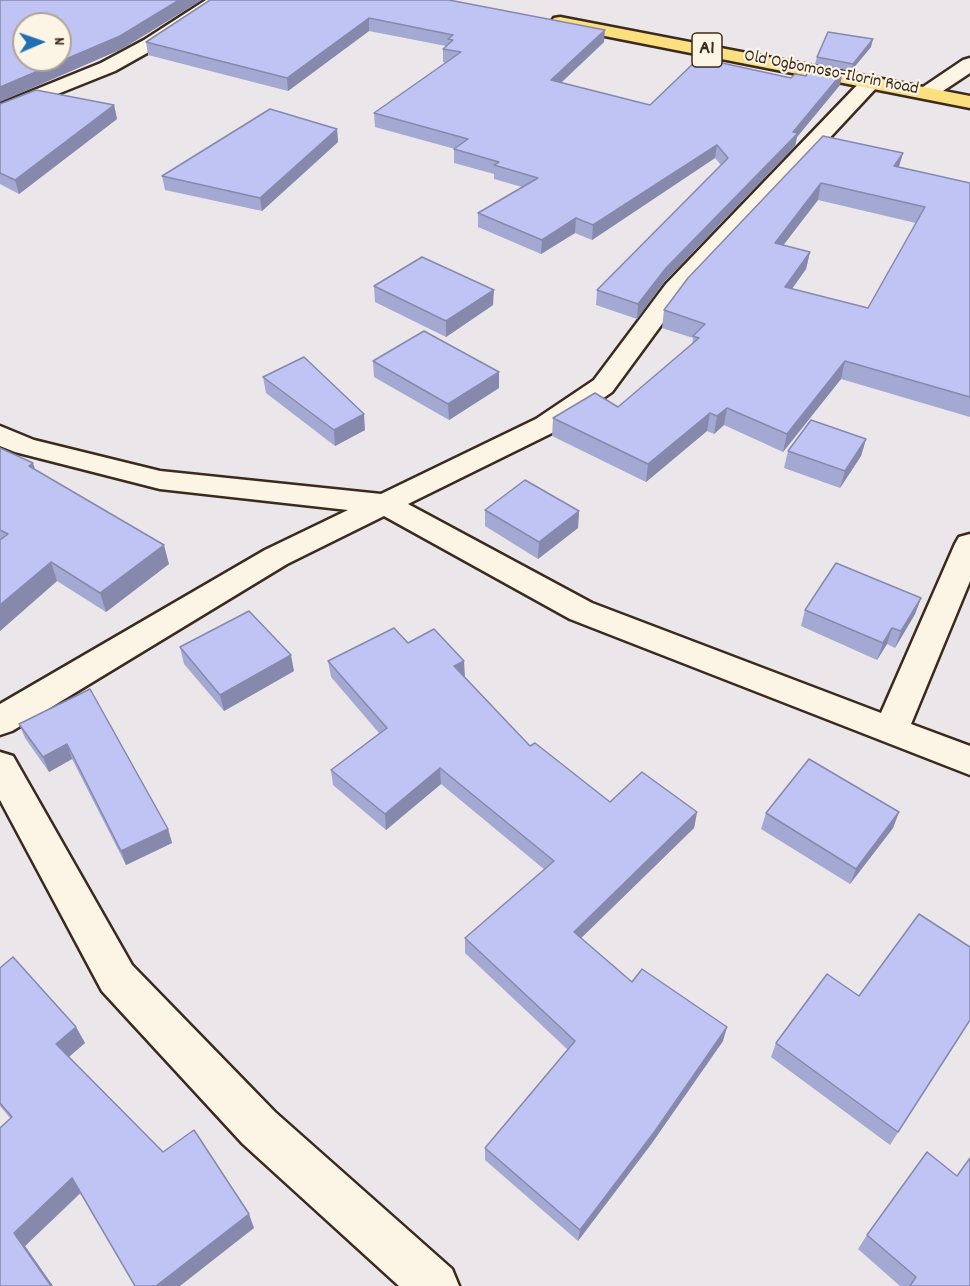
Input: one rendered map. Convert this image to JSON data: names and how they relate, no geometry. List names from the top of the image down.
{
  "streets": {
    "highway": ["A1", "Old Ogbomoso-Ilorin Road"]
  },
  "north": "right"
}
